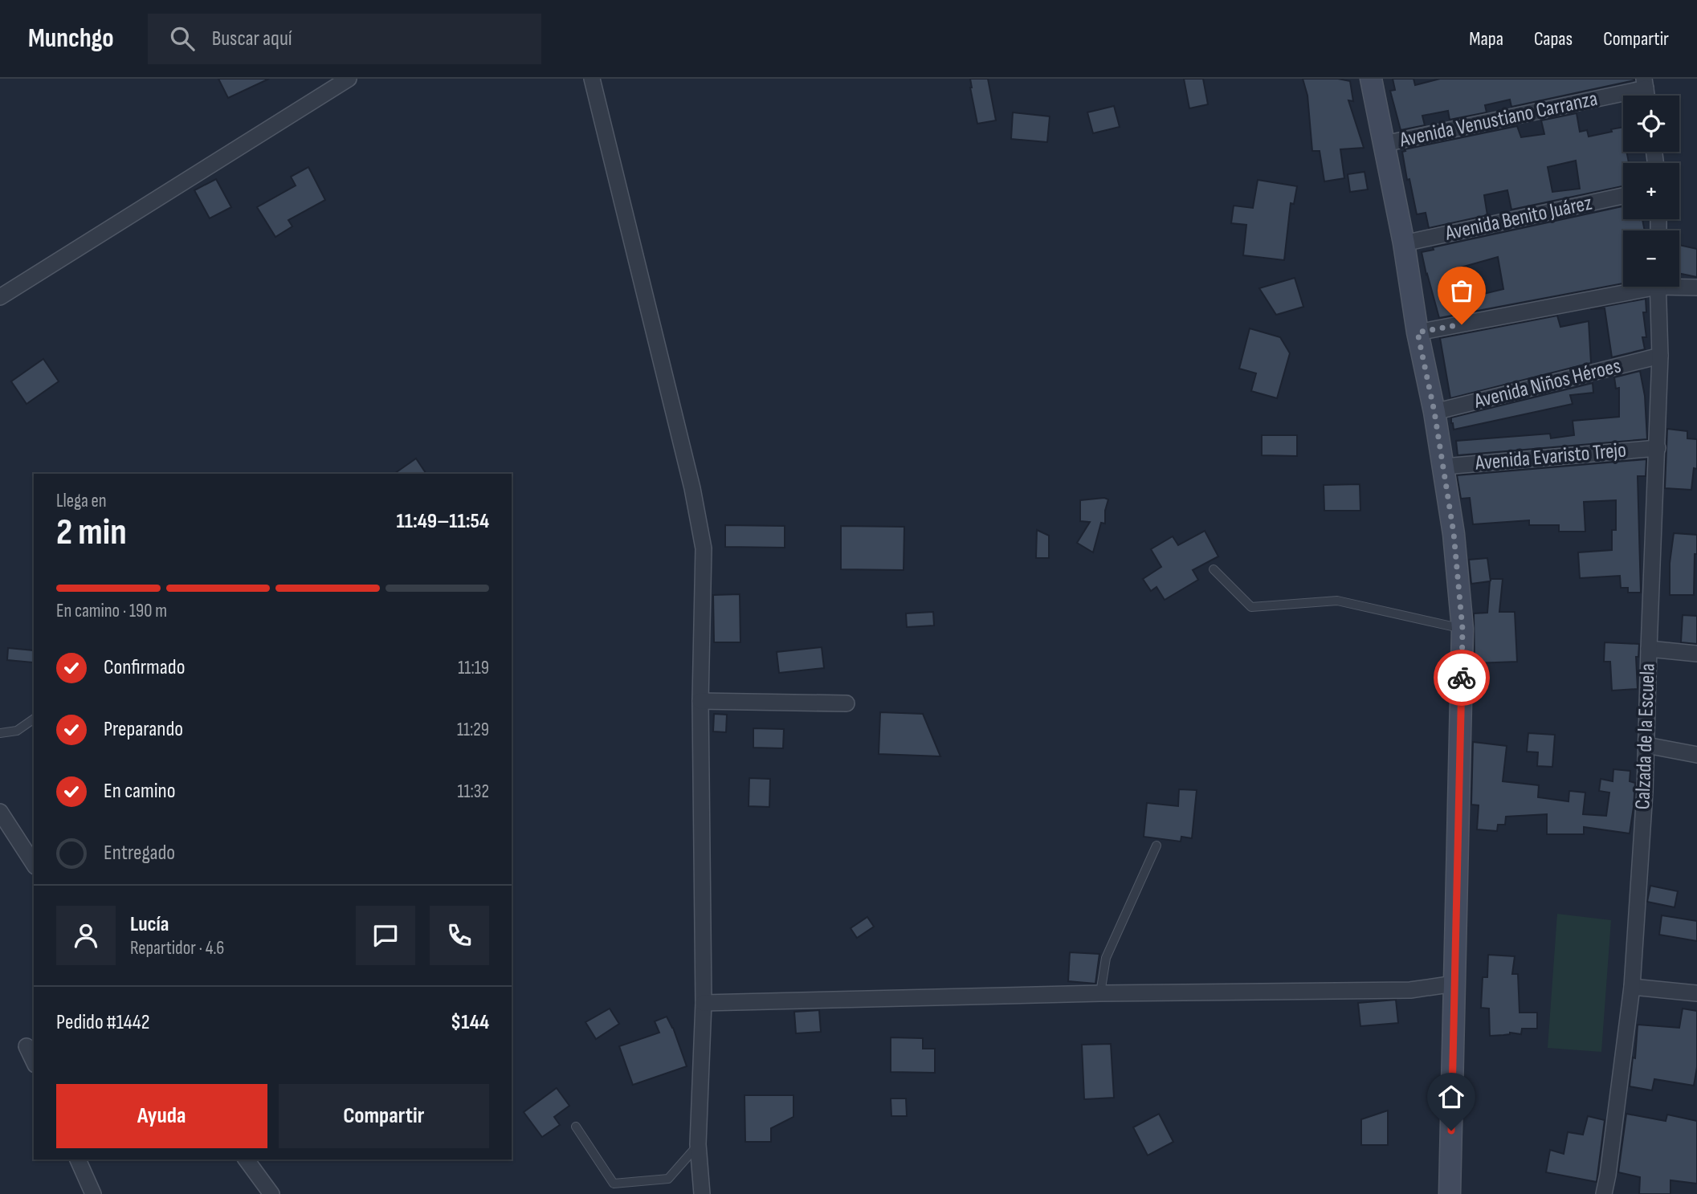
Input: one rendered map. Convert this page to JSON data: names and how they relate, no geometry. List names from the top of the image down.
{
  "streets": {
    "street": [
      "Avenida Venustiano Carranza",
      "Avenida Benito Juárez",
      "Avenida Niños Héroes",
      "Avenida Evaristo Trejo",
      "Calzada de la Escuela"
    ]
  },
  "crossings": [
    ["Avenida Niños Héroes", "Calzada de la Escuela"],
    ["Avenida Evaristo Trejo", "Calzada de la Escuela"]
  ],
  "page": {
    "header": "Munchgo",
    "search": "Buscar aquí",
    "nav": ["Mapa", "Capas", "Compartir"],
    "map_buttons": ["+", "−"],
    "heading": ["2 min", "Llega en", "11:49–11:54"],
    "panel": [
      "Lucía",
      "Repartidor · 4.6",
      "Pedido #1442",
      "$144"
    ],
    "bar": "En camino · 190 m",
    "list": [
      ["Confirmado", "11:19"],
      ["Preparando", "11:29"],
      ["En camino", "11:32"],
      "Entregado"
    ],
    "buttons": ["Ayuda", "Compartir"]
  }
}
